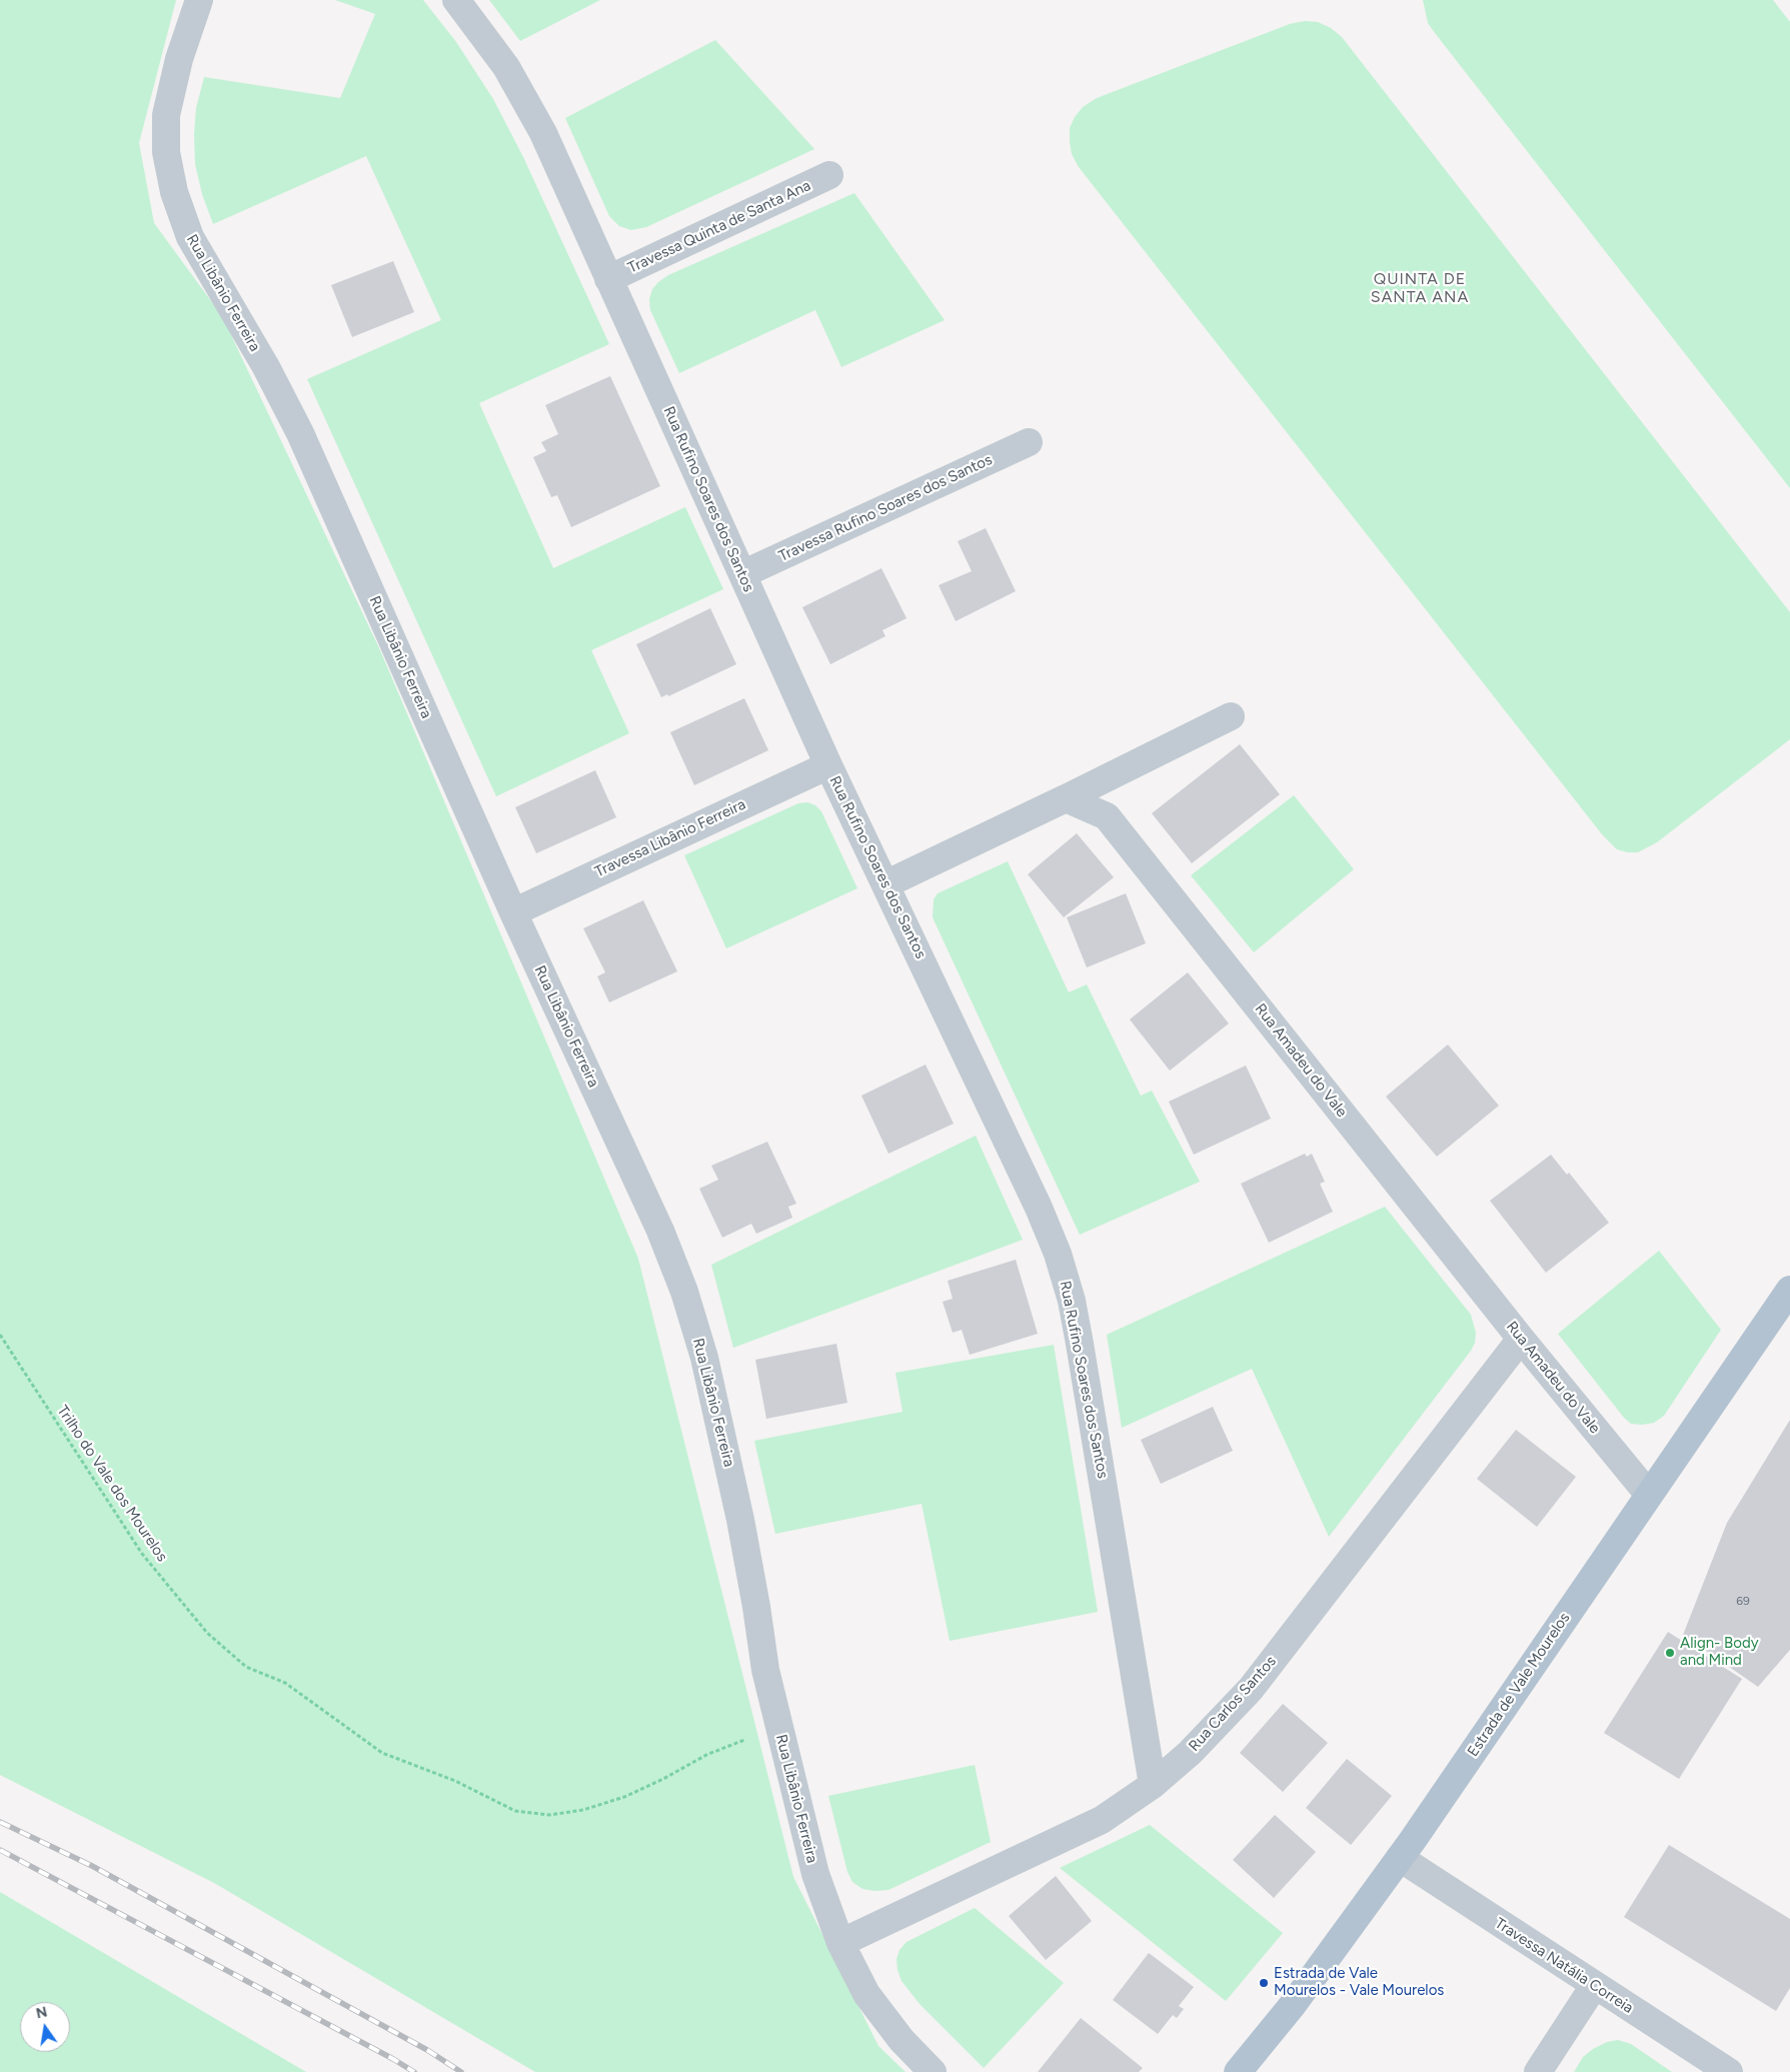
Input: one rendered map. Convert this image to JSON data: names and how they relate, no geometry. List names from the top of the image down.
{
  "streets": {
    "main road": ["Estrada de Vale Mourelos"],
    "street": [
      "Travessa Quinta de Santa Ana",
      "Rua Libânio Ferreira",
      "Rua Rufino Soares dos Santos",
      "Travessa Rufino Soares dos Santos",
      "Travessa Libânio Ferreira",
      "Rua Amadeu do Vale",
      "Rua Carlos Santos",
      "Travessa Natália Correia"
    ],
    "path": ["Trilho do Vale dos Mourelos"]
  },
  "crossings": [
    ["Travessa Quinta de Santa Ana", "Rua Rufino Soares dos Santos"],
    ["Rua Libânio Ferreira", "Travessa Libânio Ferreira"],
    ["Rua Libânio Ferreira", "Trilho do Vale dos Mourelos"],
    ["Rua Libânio Ferreira", "Rua Carlos Santos"],
    ["Rua Rufino Soares dos Santos", "Travessa Rufino Soares dos Santos"],
    ["Rua Rufino Soares dos Santos", "Travessa Libânio Ferreira"],
    ["Rua Rufino Soares dos Santos", "Rua Carlos Santos"],
    ["Rua Amadeu do Vale", "Estrada de Vale Mourelos"],
    ["Rua Amadeu do Vale", "Rua Carlos Santos"],
    ["Estrada de Vale Mourelos", "Travessa Natália Correia"]
  ],
  "districts": ["QUINTA DE SANTA ANA"],
  "places": ["Align- Body and Mind", "Estrada de Vale Mourelos - Vale Mourelos"],
  "house_numbers": ["69"],
  "north": "top"
}
